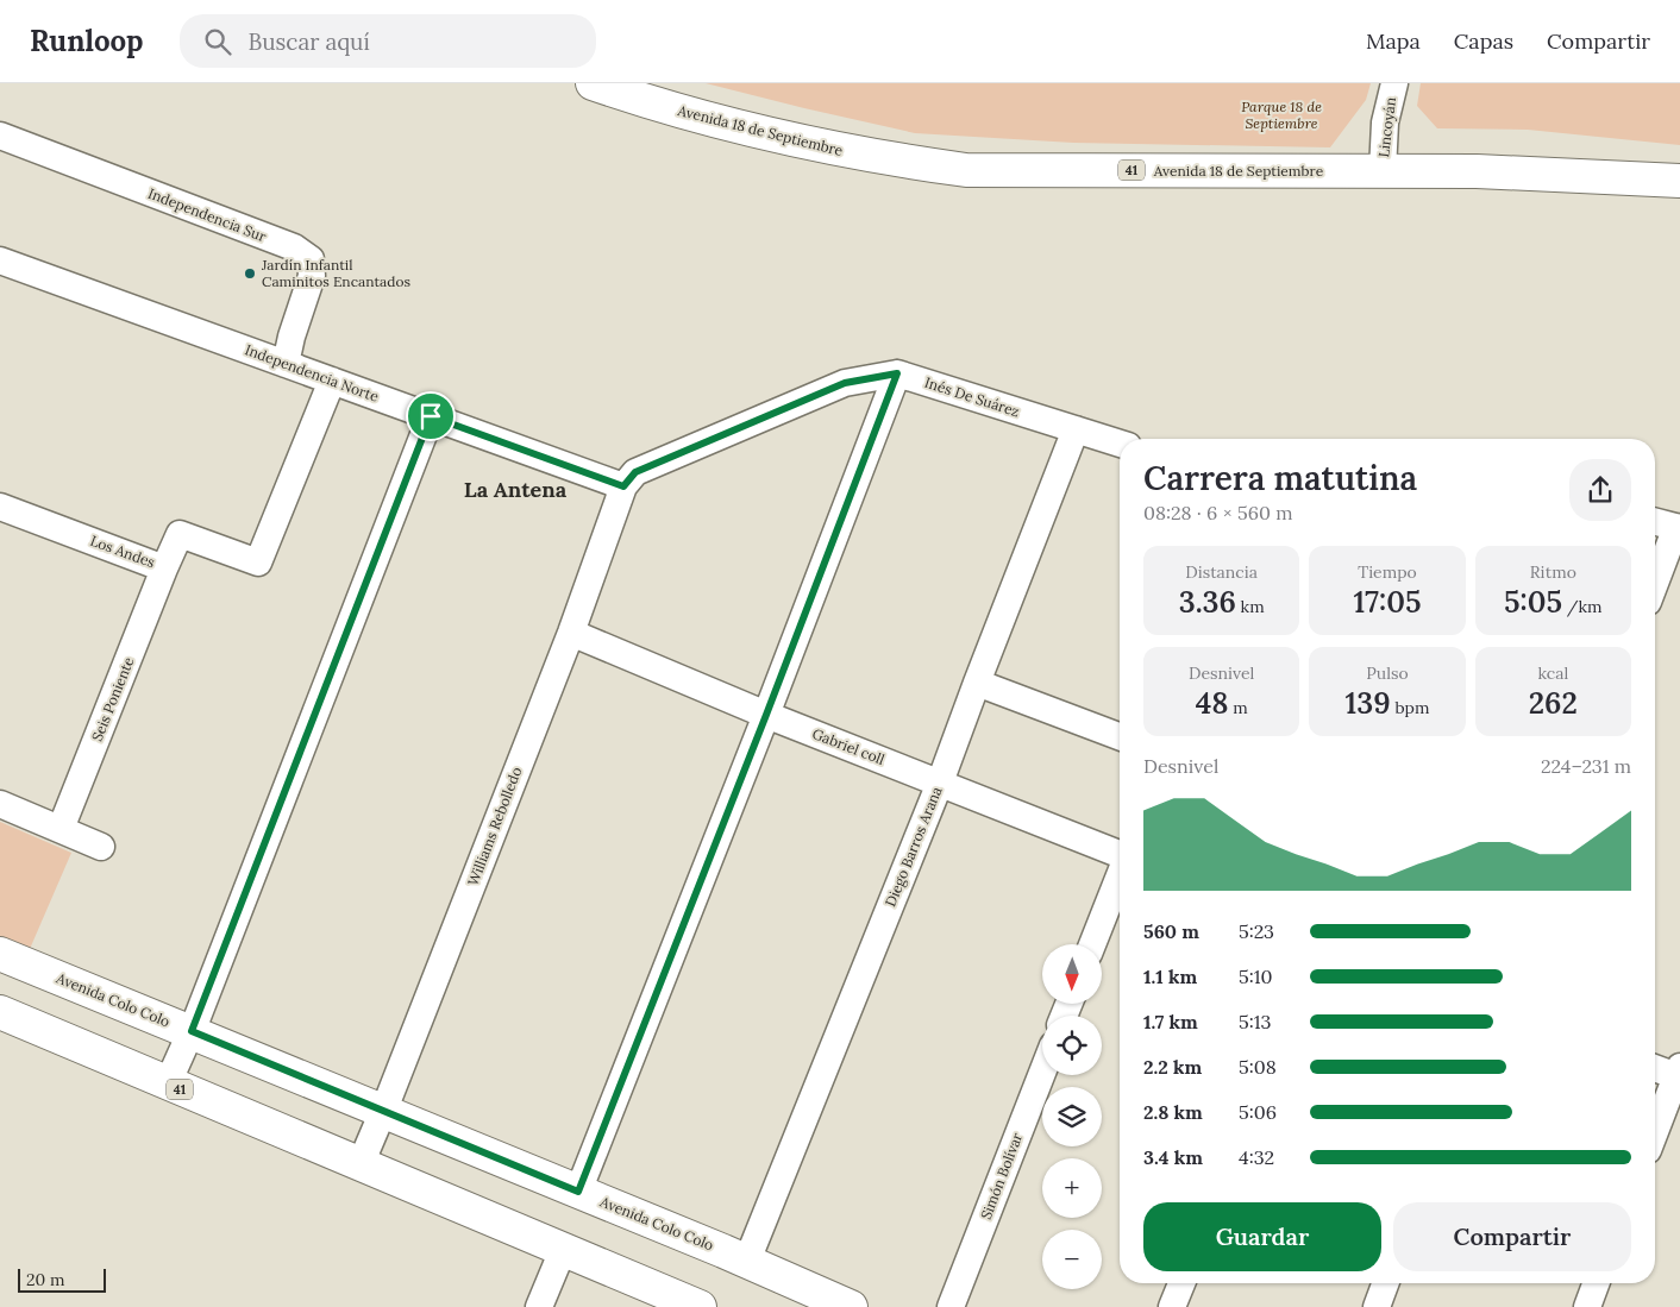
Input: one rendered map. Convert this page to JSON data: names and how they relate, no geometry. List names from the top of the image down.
{
  "streets": {
    "main road": ["Avenida 18 de Septiembre", "41", "Avenida Colo Colo"],
    "street": [
      "Lincoyán",
      "Independencia Sur",
      "Independencia Norte",
      "Inés De Suárez",
      "Los Andes",
      "Seis Poniente",
      "Gabriel coll",
      "Williams Rebolledo",
      "Diego Barros Arana",
      "Simón Bolívar"
    ]
  },
  "crossings": [
    ["Lincoyán", "Avenida 18 de Septiembre"],
    ["41", "Williams Rebolledo"],
    ["Independencia Sur", "Independencia Norte"],
    ["Independencia Norte", "Inés De Suárez"],
    ["Independencia Norte", "Los Andes"],
    ["Independencia Norte", "Williams Rebolledo"],
    ["Inés De Suárez", "Williams Rebolledo"],
    ["Inés De Suárez", "Diego Barros Arana"],
    ["Los Andes", "Seis Poniente"],
    ["Gabriel coll", "Williams Rebolledo"],
    ["Gabriel coll", "Diego Barros Arana"],
    ["Williams Rebolledo", "Avenida Colo Colo"],
    ["Diego Barros Arana", "Avenida Colo Colo"]
  ],
  "districts": ["La Antena"],
  "parks": ["Parque 18 de Septiembre"],
  "places": ["Jardín Infantil Caminitos Encantados"],
  "scale_bar": "20 m",
  "north": "bottom",
  "page": {
    "header": "Runloop",
    "search": "Buscar aquí",
    "nav": ["Mapa", "Capas", "Compartir"],
    "heading": ["Carrera matutina", "08:28 · 6 × 560 m"],
    "stats": [
      ["Distancia", "3.36 km"],
      ["Tiempo", "17:05"],
      ["Ritmo", "5:05 /km"],
      ["Desnivel", "48 m"],
      ["Pulso", "139 bpm"],
      ["kcal", "262"]
    ],
    "chart": ["Desnivel", "224–231 m"],
    "list": [
      {
        "name": "560 m",
        "note": "5:23"
      },
      {
        "name": "1.1 km",
        "note": "5:10"
      },
      {
        "name": "1.7 km",
        "note": "5:13"
      },
      {
        "name": "2.2 km",
        "note": "5:08"
      },
      {
        "name": "2.8 km",
        "note": "5:06"
      },
      {
        "name": "3.4 km",
        "note": "4:32"
      }
    ],
    "map_buttons": ["+", "−"],
    "buttons": ["Guardar", "Compartir"],
    "scale": "20 m"
  }
}
